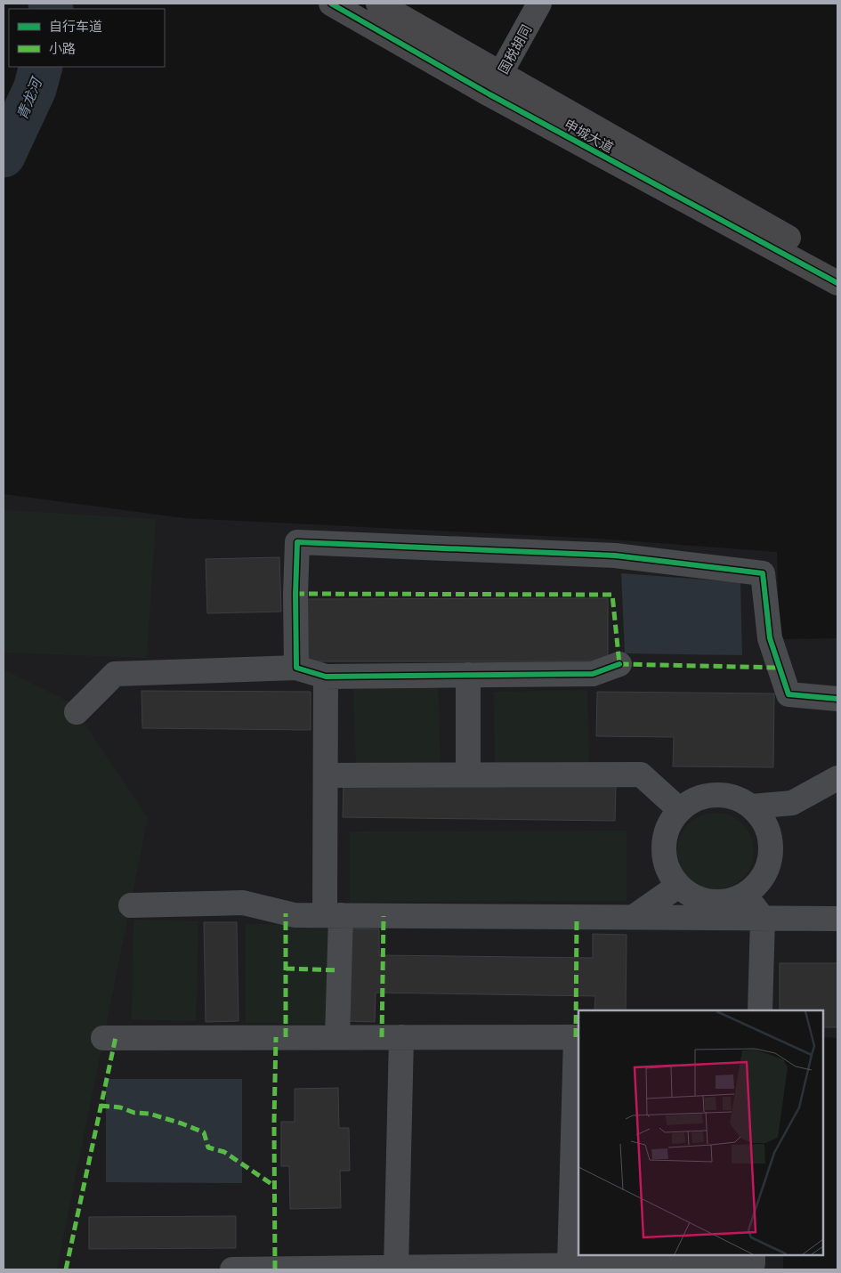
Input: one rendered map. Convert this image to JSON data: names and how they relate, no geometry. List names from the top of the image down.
{
  "streets": {
    "main road": ["申城大道"],
    "street": ["国税胡同"]
  },
  "crossings": [
    ["国税胡同", "申城大道"]
  ],
  "water": ["青龙河"],
  "legend": ["自行车道", "小路"]
}
